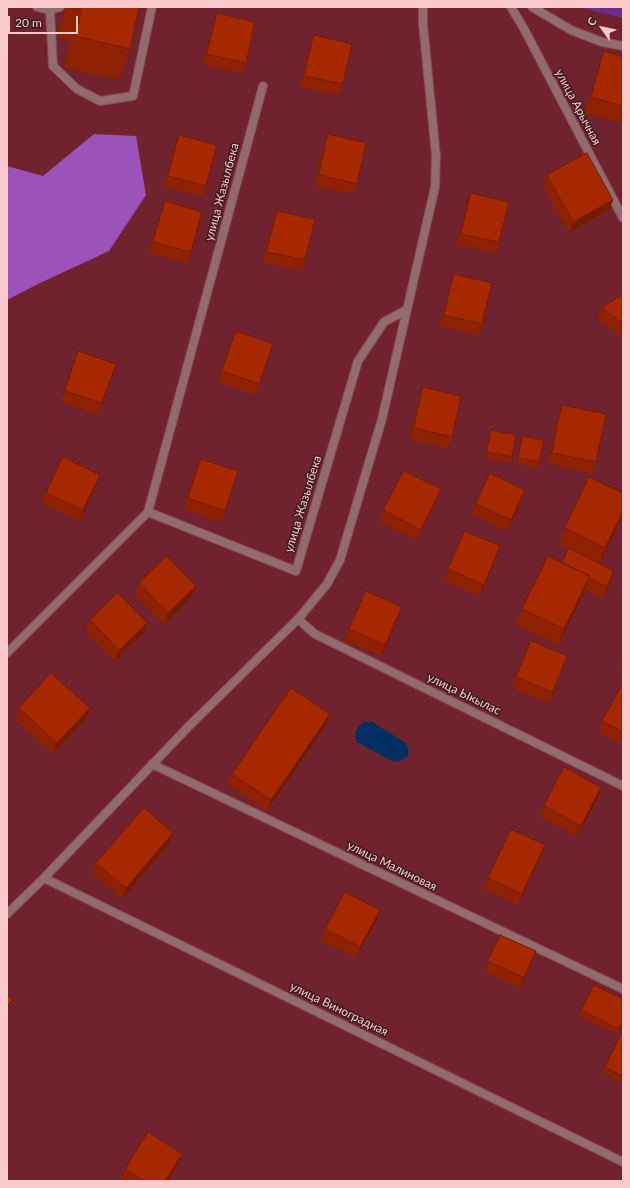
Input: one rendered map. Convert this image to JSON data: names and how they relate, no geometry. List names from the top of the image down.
{
  "streets": {
    "street": [
      "улица Арычная",
      "улица Жазылбека",
      "улица Ыкылас",
      "улица Малиновая",
      "улица Виноградная"
    ]
  },
  "scale_bar": "20 m",
  "north": "top left"
}
